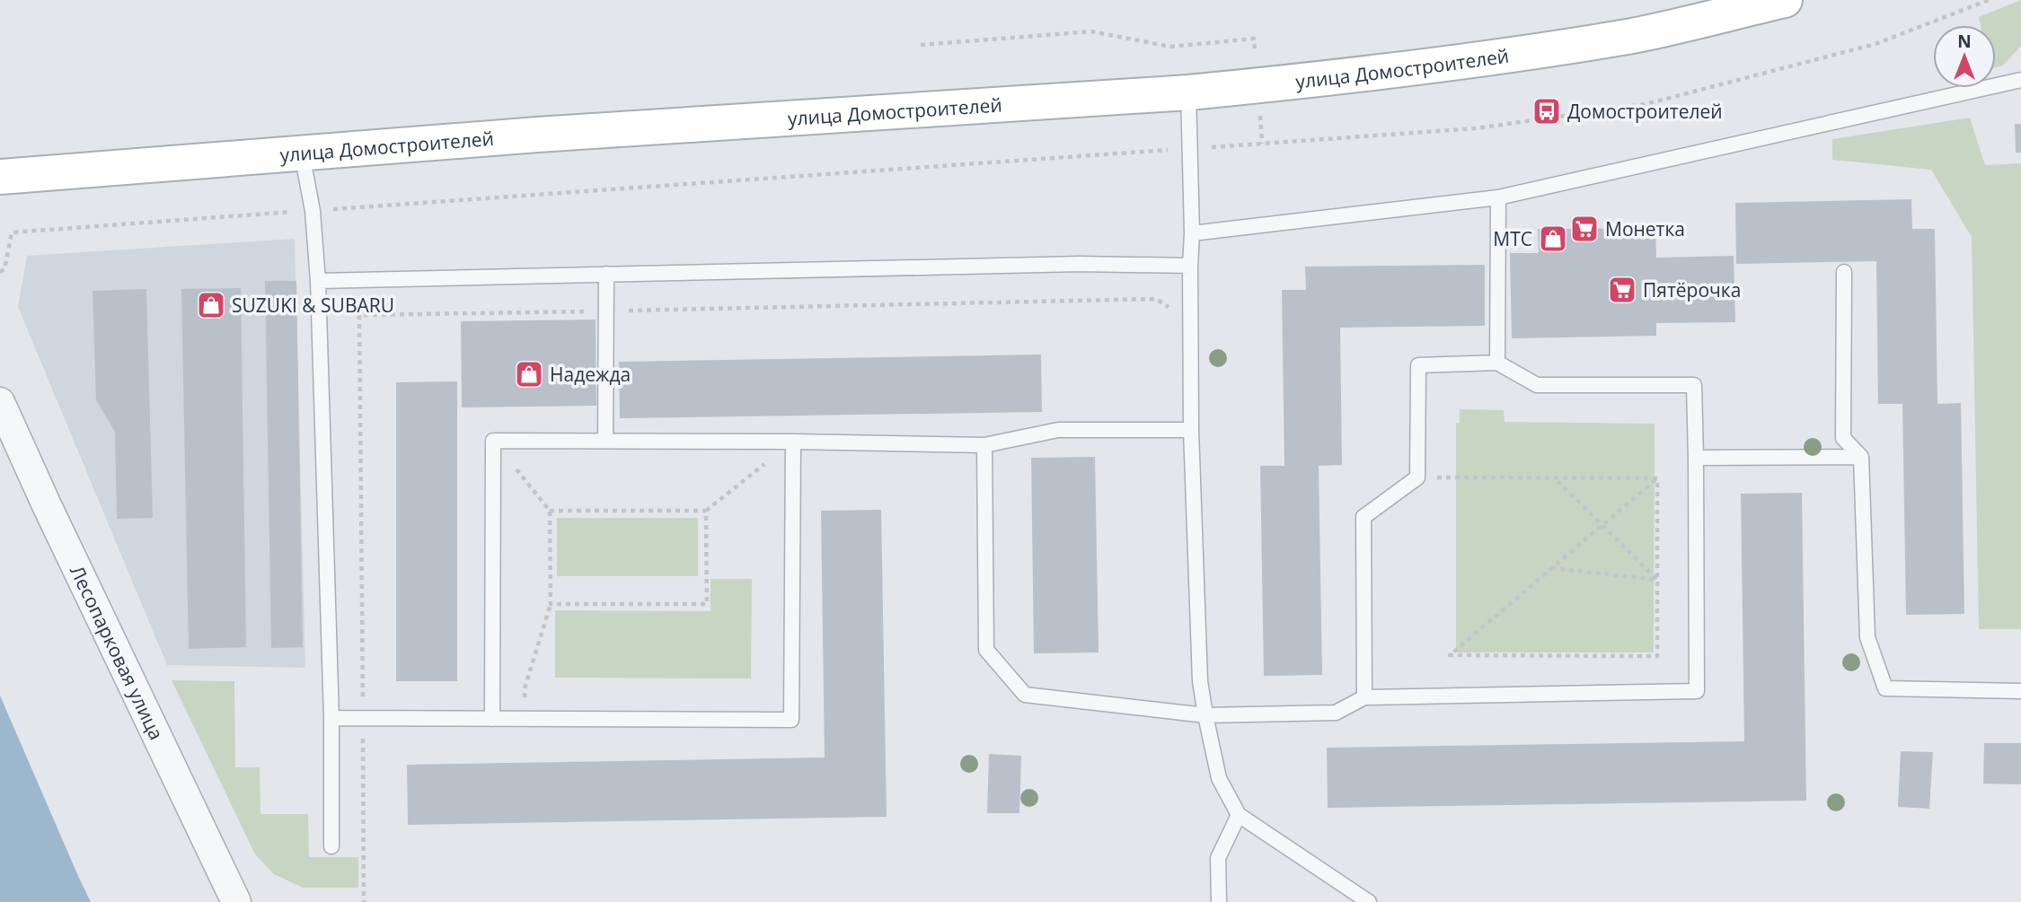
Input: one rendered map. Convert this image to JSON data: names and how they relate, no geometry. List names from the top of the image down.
{
  "streets": {
    "main road": ["улица Домостроителей"],
    "street": ["Лесопарковая улица"]
  },
  "places": {
    "bus stop": ["Домостроителей"],
    "supermarket": ["Монетка", "Пятёрочка"],
    "shop": ["МТС", "SUZUKI & SUBARU", "Надежда"]
  },
  "north": "top"
}
